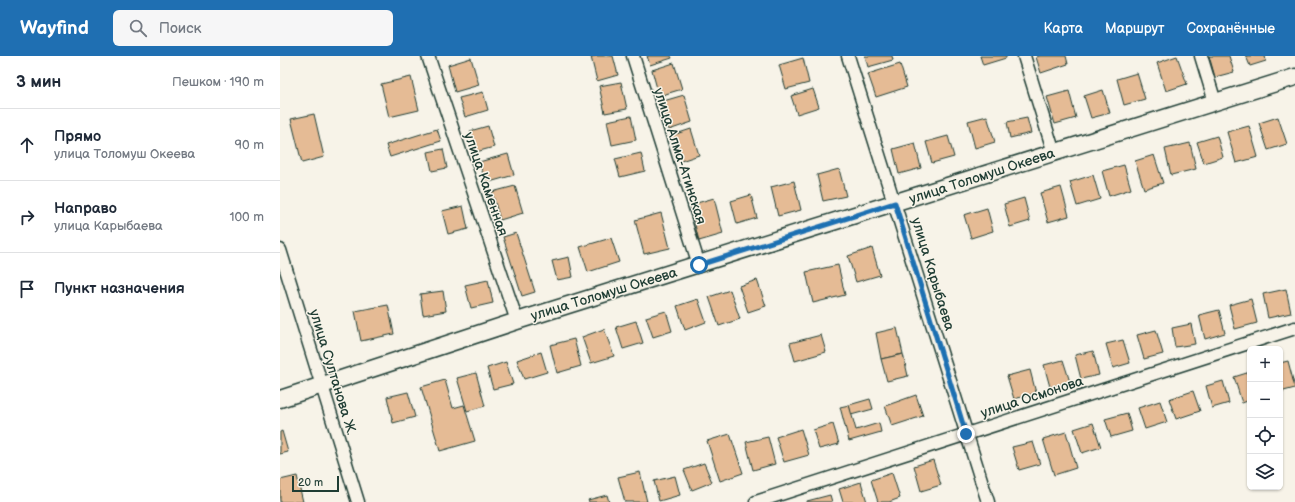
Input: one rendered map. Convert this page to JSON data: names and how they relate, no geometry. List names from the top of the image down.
{
  "streets": {
    "street": [
      "улица Алма-Атинская",
      "улица Толомуш Океева",
      "улица Каменная",
      "улица Карыбаева",
      "улица Султанова Ж.",
      "улица Осмонова"
    ]
  },
  "crossings": [
    ["улица Алма-Атинская", "улица Толомуш Океева"],
    ["улица Толомуш Океева", "улица Каменная"],
    ["улица Толомуш Океева", "улица Карыбаева"],
    ["улица Толомуш Океева", "улица Султанова Ж."],
    ["улица Карыбаева", "улица Осмонова"]
  ],
  "scale_bar": "20 m",
  "page": {
    "header": "Wayfind",
    "search": "Поиск",
    "nav": ["Карта", "Маршрут", "Сохранённые"],
    "heading": ["3 мин", "Пешком · 190 m"],
    "list": [
      ["Прямо", "улица Толомуш Океева", "90 m"],
      ["Направо", "улица Карыбаева", "100 m"],
      "Пункт назначения"
    ],
    "map_buttons": ["+", "−"],
    "scale": "20 m"
  }
}
